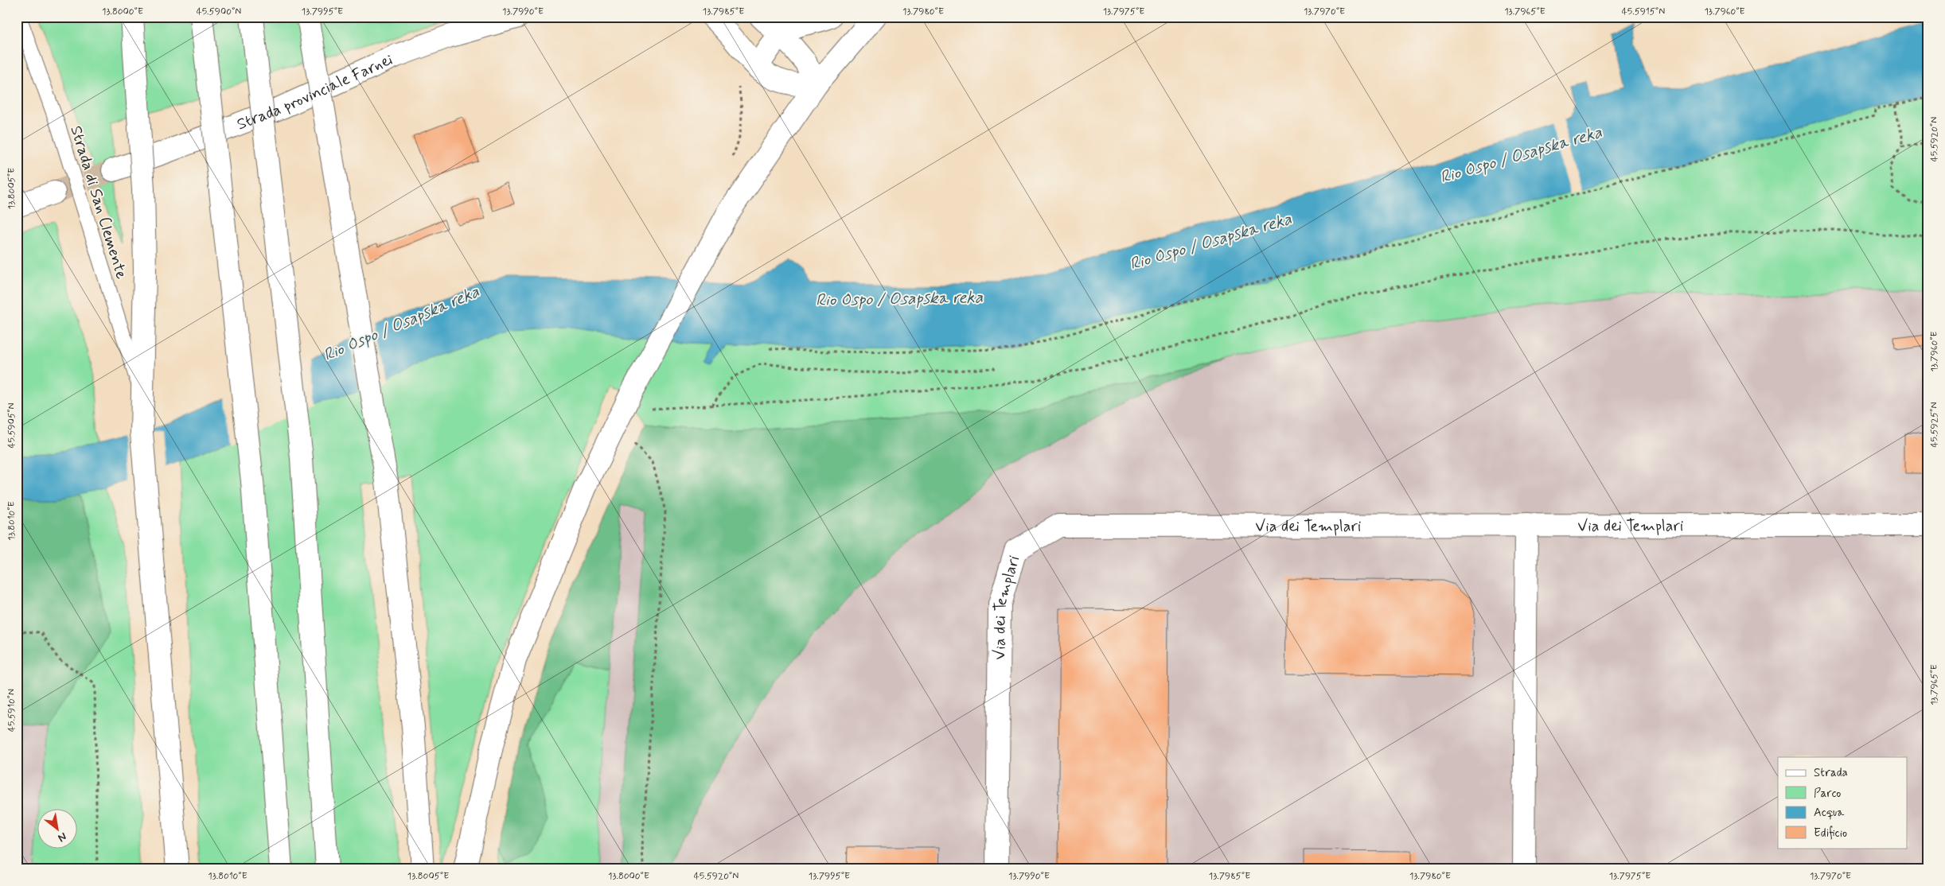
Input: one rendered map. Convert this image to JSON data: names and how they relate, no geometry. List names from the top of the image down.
{
  "streets": {
    "main road": ["Strada provinciale Farnei", "Via dei Templari"],
    "lane": ["Strada di San Clemente"]
  },
  "water": ["Rio Ospo / Osapska reka"],
  "legend": [
    "Strada",
    "Parco",
    "Acqua",
    "Edificio"
  ],
  "north": "bottom right",
  "coordinates": [
    "13.8000°E",
    "45.5900°N",
    "13.7995°E",
    "13.7990°E",
    "13.7985°E",
    "13.7980°E",
    "13.7975°E",
    "13.7970°E",
    "13.7965°E",
    "45.5915°N",
    "13.7960°E",
    "45.5920°N",
    "13.8005°E",
    "45.5925°N",
    "45.5905°N",
    "13.8010°E",
    "45.5910°N"
  ]
}
